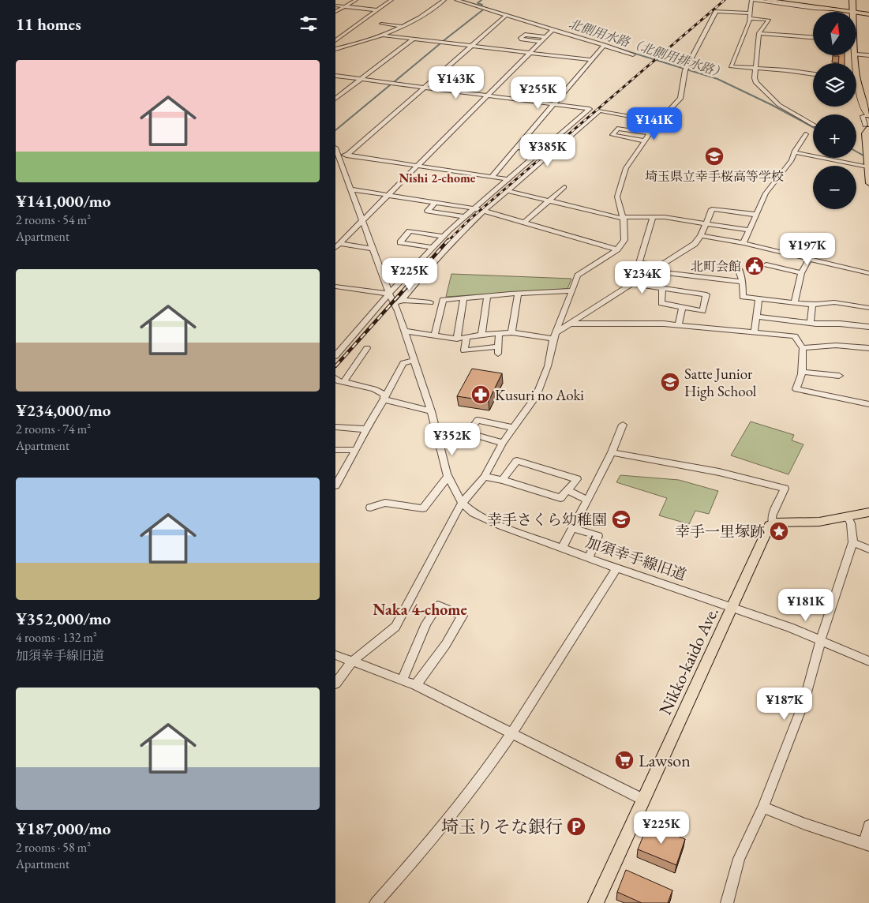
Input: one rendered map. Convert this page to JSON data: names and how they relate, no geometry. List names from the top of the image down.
{
  "streets": {
    "main road": ["Nikko-kaido Ave."],
    "street": ["加須幸手線旧道"]
  },
  "crossings": [
    ["加須幸手線旧道", "Nikko-kaido Ave."]
  ],
  "districts": ["Nishi 2-chome", "Naka 4-chome"],
  "water": ["北側用水路（北側用排水路）"],
  "places": {
    "school or university": ["埼玉県立幸手桜高等学校", "Satte Junior High School", "幸手さくら幼稚園"],
    "public building": ["北町会館"],
    "pharmacy": ["Kusuri no Aoki"],
    "place": ["幸手一里塚跡"],
    "supermarket": ["Lawson"],
    "parking": ["埼玉りそな銀行"]
  },
  "north": "top",
  "page": {
    "heading": "11 homes",
    "map_buttons": ["+", "−"],
    "list": [
      {
        "name": "¥141,000/mo",
        "note": "2 rooms · 54 m² · Apartment"
      },
      {
        "name": "¥234,000/mo",
        "note": "2 rooms · 74 m² · Apartment"
      },
      {
        "name": "¥352,000/mo",
        "note": "4 rooms · 132 m² · 加須幸手線旧道"
      },
      {
        "name": "¥187,000/mo",
        "note": "2 rooms · 58 m² · Apartment"
      }
    ],
    "price": [
      "¥143K",
      "¥255K",
      "¥141K",
      "¥385K",
      "¥197K",
      "¥225K",
      "¥234K",
      "¥352K",
      "¥181K",
      "¥187K",
      "¥225K"
    ]
  }
}
